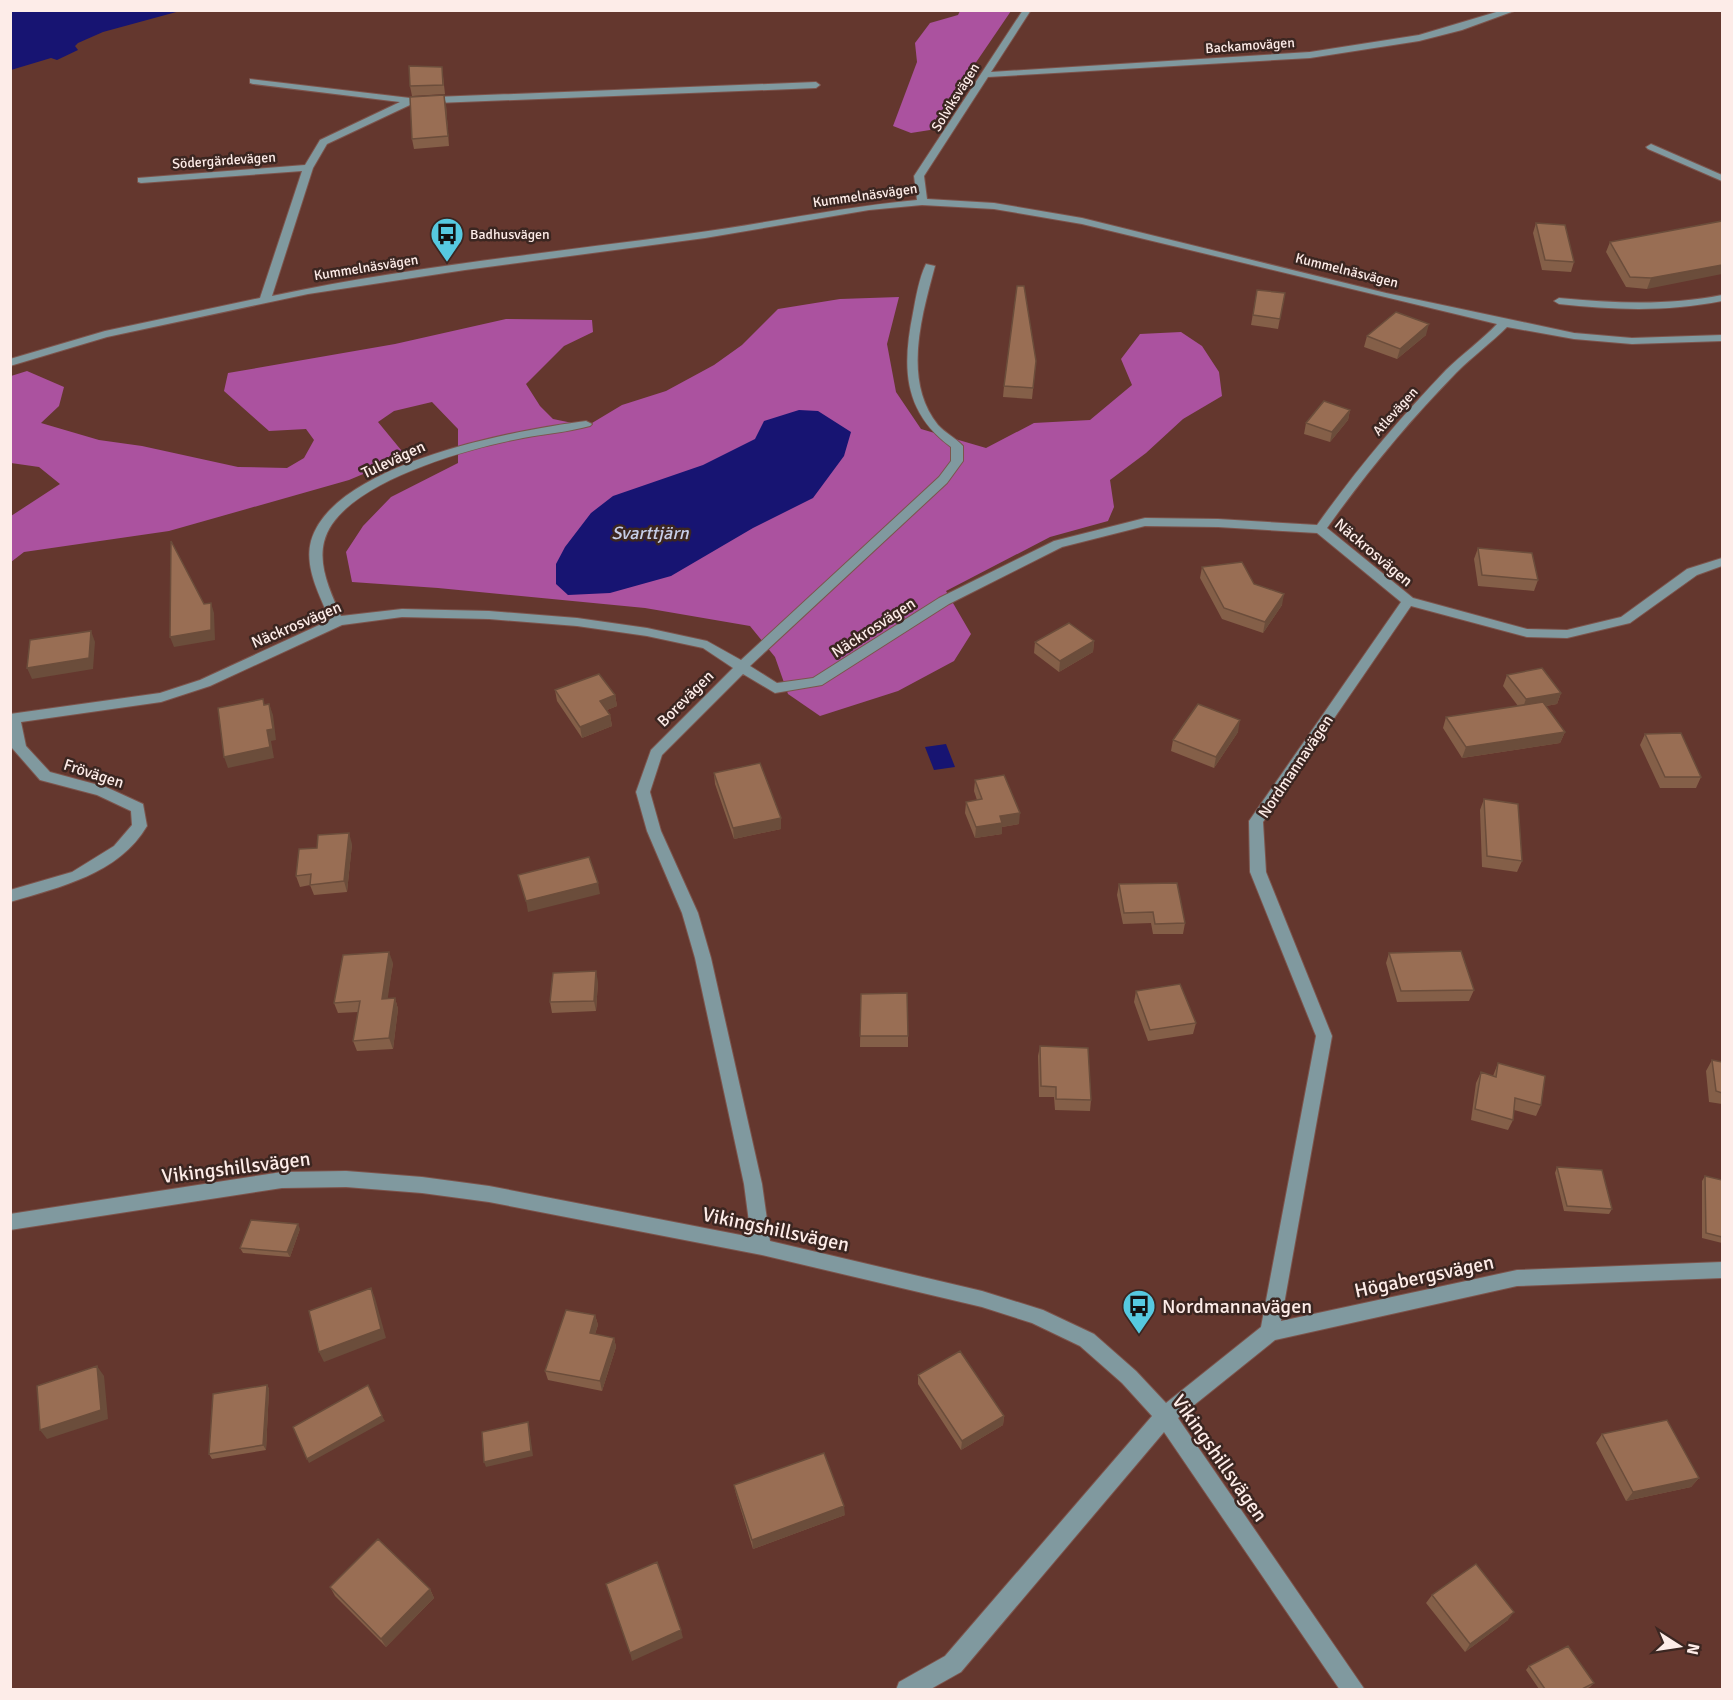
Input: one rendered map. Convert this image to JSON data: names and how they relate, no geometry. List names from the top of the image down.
{
  "streets": {
    "street": [
      "Backamovägen",
      "Solviksvägen",
      "Södergärdevägen",
      "Kummelnäsvägen",
      "Atlevägen",
      "Tulevägen",
      "Näckrosvägen",
      "Borevägen",
      "Nordmannavägen",
      "Frövägen",
      "Vikingshillsvägen",
      "Högabergsvägen"
    ]
  },
  "crossings": [
    ["Backamovägen", "Solviksvägen"],
    ["Solviksvägen", "Kummelnäsvägen"],
    ["Kummelnäsvägen", "Atlevägen"],
    ["Atlevägen", "Näckrosvägen"],
    ["Tulevägen", "Näckrosvägen"],
    ["Näckrosvägen", "Borevägen"],
    ["Näckrosvägen", "Nordmannavägen"],
    ["Näckrosvägen", "Frövägen"],
    ["Borevägen", "Vikingshillsvägen"],
    ["Nordmannavägen", "Högabergsvägen"],
    ["Vikingshillsvägen", "Högabergsvägen"]
  ],
  "water": ["Svarttjärn"],
  "places": {
    "bus stop": ["Badhusvägen", "Nordmannavägen"]
  },
  "north": "right"
}
